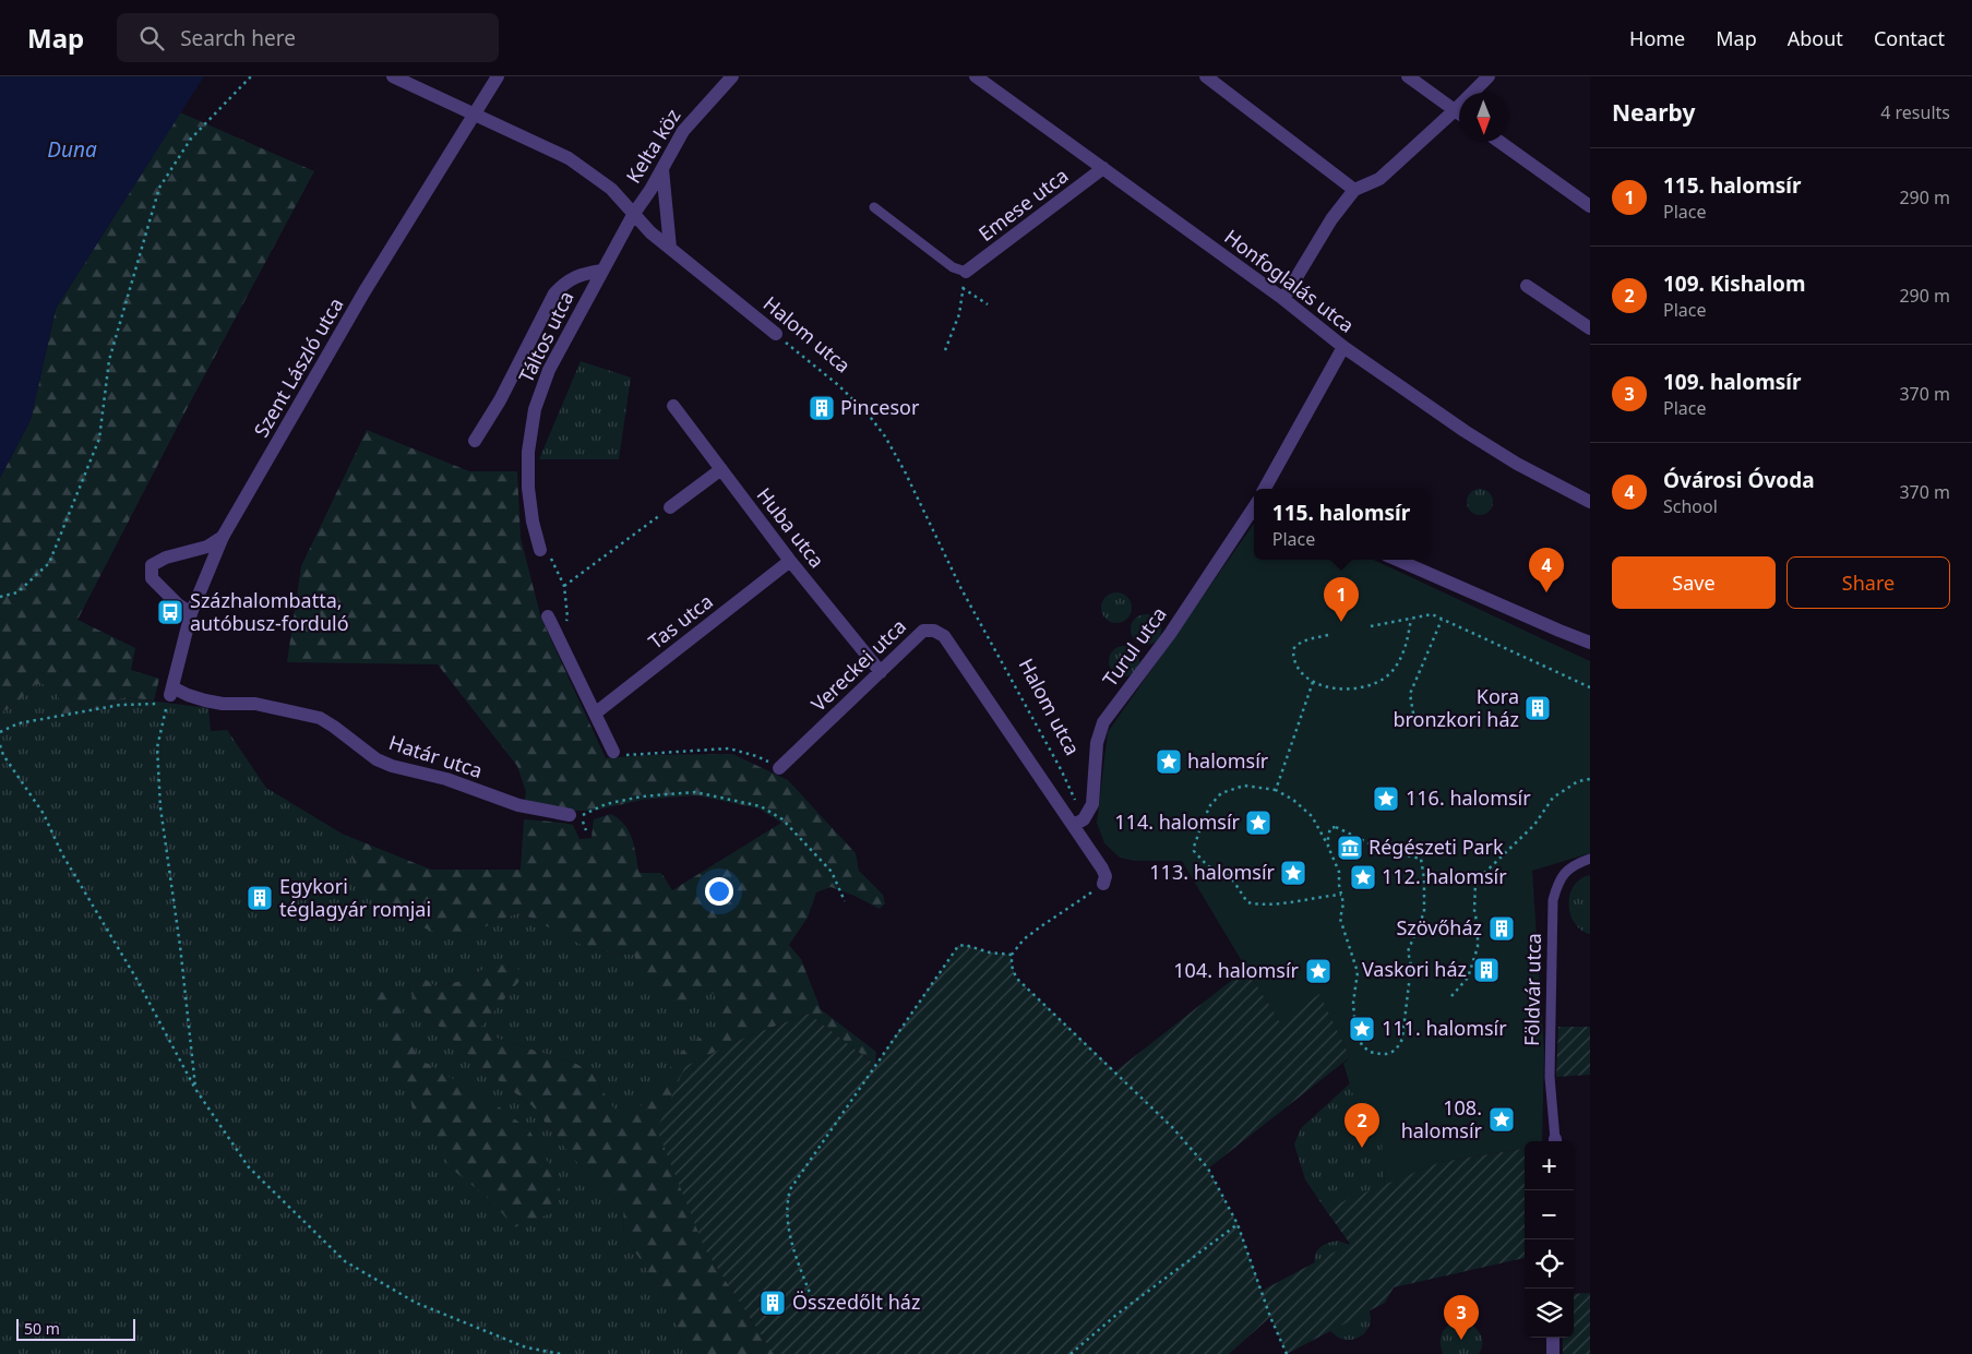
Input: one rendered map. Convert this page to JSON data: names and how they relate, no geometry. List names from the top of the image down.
{
  "streets": {
    "street": [
      "Kelta köz",
      "Emese utca",
      "Honfoglalás utca",
      "Halom utca",
      "Táltos utca",
      "Szent László utca",
      "Huba utca",
      "Tas utca",
      "Turul utca",
      "Vereckei utca",
      "Határ utca"
    ],
    "lane": ["Földvár utca"]
  },
  "crossings": [
    ["Kelta köz", "Halom utca"],
    ["Kelta köz", "Táltos utca"],
    ["Emese utca", "Honfoglalás utca"],
    ["Halom utca", "Táltos utca"],
    ["Halom utca", "Szent László utca"],
    ["Halom utca", "Turul utca"],
    ["Halom utca", "Vereckei utca"],
    ["Szent László utca", "Határ utca"],
    ["Huba utca", "Tas utca"],
    ["Huba utca", "Vereckei utca"],
    ["Turul utca", "Vereckei utca"]
  ],
  "water": ["Duna"],
  "places": {
    "building": [
      "Pincesor",
      "Kora bronzkori ház",
      "Egykori téglagyár romjai",
      "Szövőház",
      "Vaskori ház",
      "Összedőlt ház"
    ],
    "bus stop": ["Százhalombatta, autóbusz-forduló"],
    "place": [
      "halomsír",
      "116. halomsír",
      "114. halomsír",
      "113. halomsír",
      "112. halomsír",
      "104. halomsír",
      "111. halomsír",
      "108. halomsír"
    ],
    "museum": ["Régészeti Park"]
  },
  "scale_bar": "50 m",
  "north": "bottom",
  "page": {
    "header": "Map",
    "search": "Search here",
    "nav": [
      "Home",
      "Map",
      "About",
      "Contact"
    ],
    "heading": ["Nearby", "4 results"],
    "list": [
      {
        "mark": "1",
        "name": "115. halomsír",
        "note": "Place",
        "value": "290 m"
      },
      {
        "mark": "2",
        "name": "109. Kishalom",
        "note": "Place",
        "value": "290 m"
      },
      {
        "mark": "3",
        "name": "109. halomsír",
        "note": "Place",
        "value": "370 m"
      },
      {
        "mark": "4",
        "name": "Óvárosi Óvoda",
        "note": "School",
        "value": "370 m"
      }
    ],
    "popup": ["115. halomsír", "Place"],
    "buttons": ["Save", "Share"],
    "pins": [
      "4",
      "1",
      "2",
      "3"
    ],
    "map_buttons": ["+", "−"],
    "scale": "50 m"
  }
}
